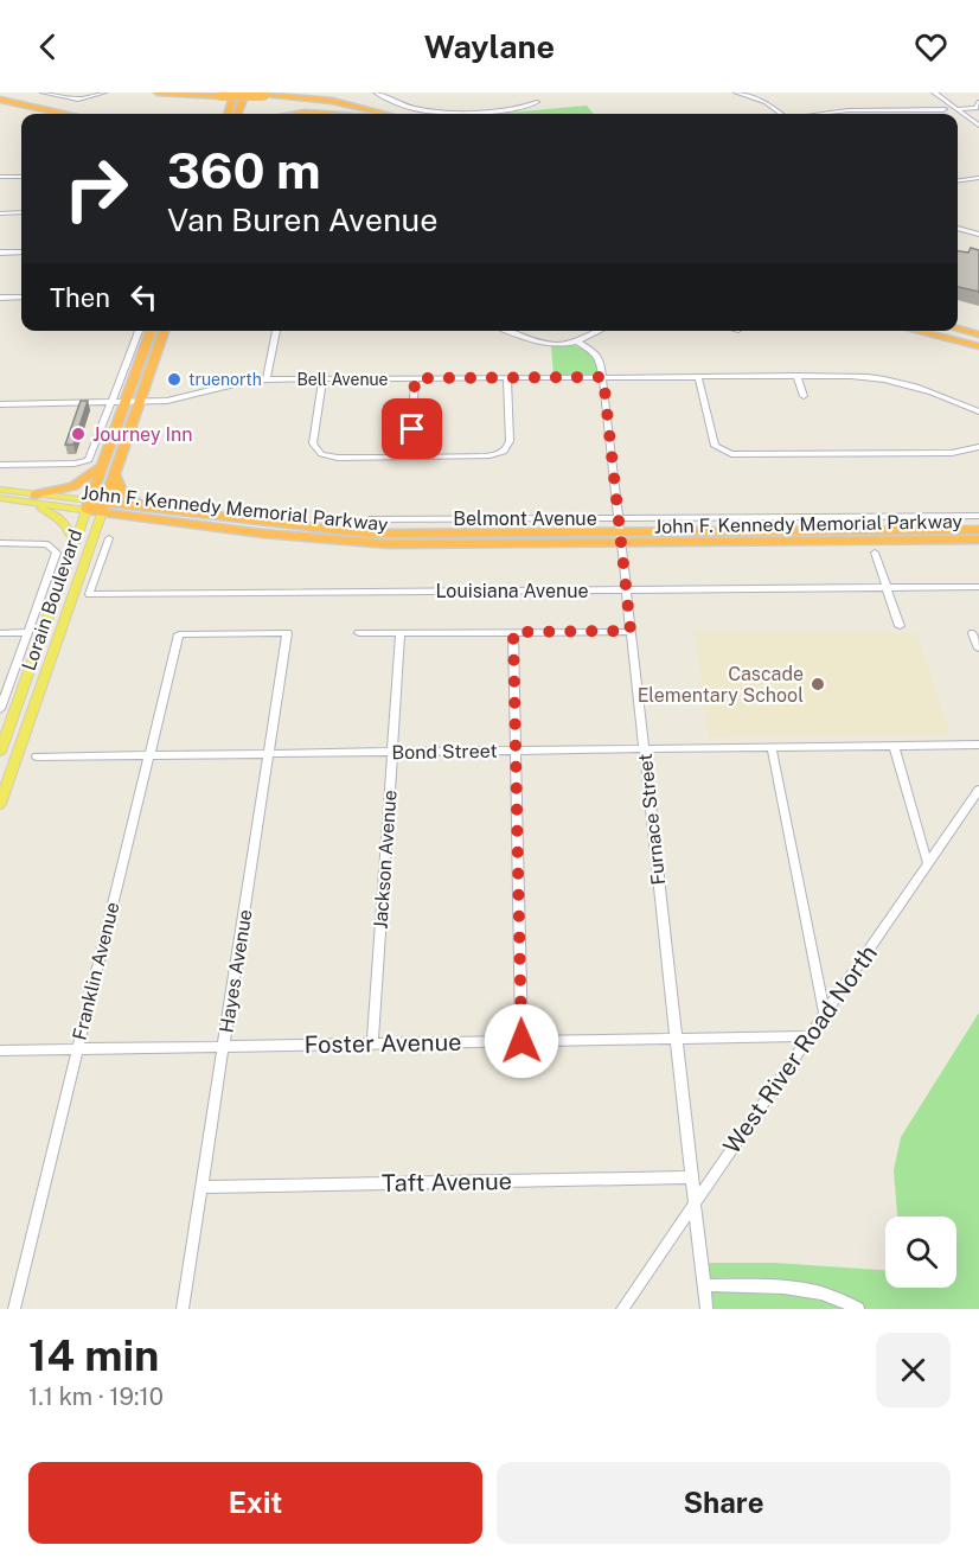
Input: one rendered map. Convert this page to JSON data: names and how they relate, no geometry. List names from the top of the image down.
{
  "streets": {
    "highway": ["John F. Kennedy Memorial Parkway", "Lorain Boulevard"],
    "street": [
      "Bell Avenue",
      "Belmont Avenue",
      "Louisiana Avenue",
      "Bond Street",
      "Furnace Street",
      "Jackson Avenue",
      "Franklin Avenue",
      "Hayes Avenue",
      "Foster Avenue",
      "West River Road North",
      "Taft Avenue"
    ]
  },
  "crossings": [
    ["Bell Avenue", "Lorain Boulevard"],
    ["Bell Avenue", "Furnace Street"],
    ["John F. Kennedy Memorial Parkway", "Lorain Boulevard"],
    ["John F. Kennedy Memorial Parkway", "Furnace Street"],
    ["Belmont Avenue", "Furnace Street"],
    ["Louisiana Avenue", "Furnace Street"],
    ["Bond Street", "Furnace Street"],
    ["Bond Street", "Jackson Avenue"],
    ["Bond Street", "Franklin Avenue"],
    ["Bond Street", "Hayes Avenue"],
    ["Furnace Street", "Foster Avenue"],
    ["Furnace Street", "West River Road North"],
    ["Furnace Street", "Taft Avenue"],
    ["Jackson Avenue", "Foster Avenue"],
    ["Franklin Avenue", "Hayes Avenue"],
    ["Franklin Avenue", "Foster Avenue"],
    ["Hayes Avenue", "Foster Avenue"],
    ["Hayes Avenue", "Taft Avenue"],
    ["Foster Avenue", "West River Road North"]
  ],
  "places": ["truenorth", "Journey Inn", "Cascade Elementary School"],
  "page": {
    "header": "Waylane",
    "turn": ["360 m", "Van Buren Avenue"],
    "then": "Then",
    "heading": ["14 min", "1.1 km · 19:10"],
    "buttons": ["Exit", "Share"]
  }
}
